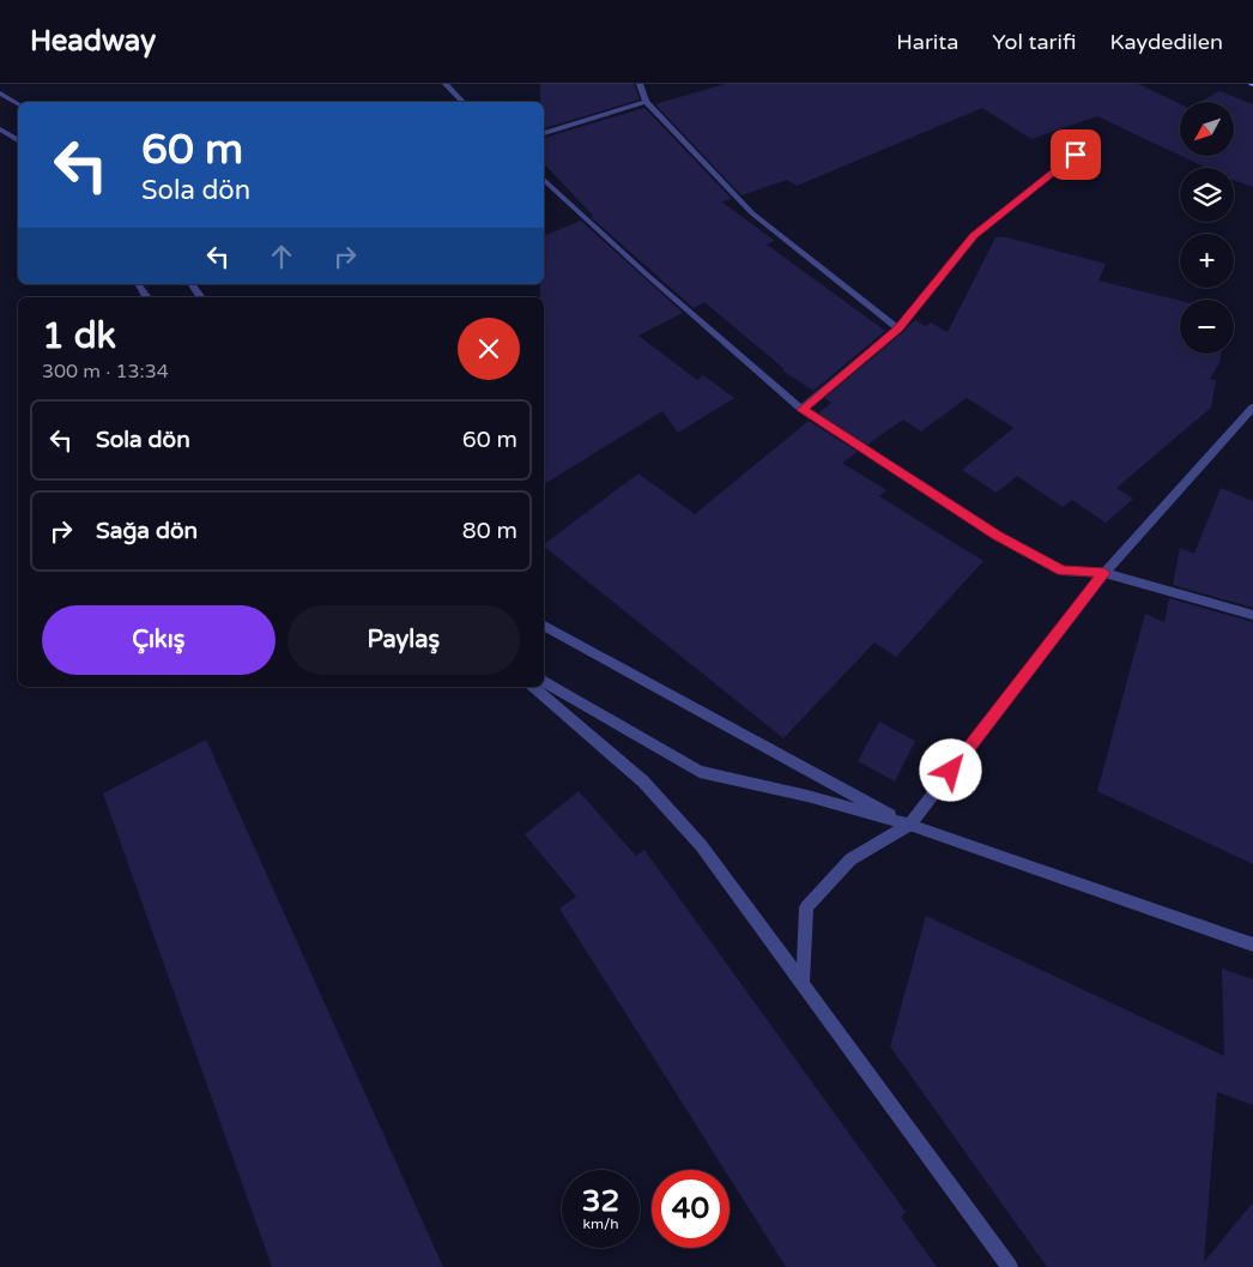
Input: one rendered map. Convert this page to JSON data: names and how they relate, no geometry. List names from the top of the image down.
{
  "north": "bottom left",
  "page": {
    "header": "Headway",
    "nav": ["Harita", "Yol tarifi", "Kaydedilen"],
    "map_buttons": ["+", "−"],
    "turn": ["60 m", "Sola dön"],
    "heading": ["1 dk", "300 m · 13:34"],
    "list": [
      {
        "name": "Sola dön",
        "value": "60 m"
      },
      {
        "name": "Sağa dön",
        "value": "80 m"
      }
    ],
    "buttons": ["Çıkış", "Paylaş"],
    "speed": "32 km/h",
    "limit": "40"
  }
}
